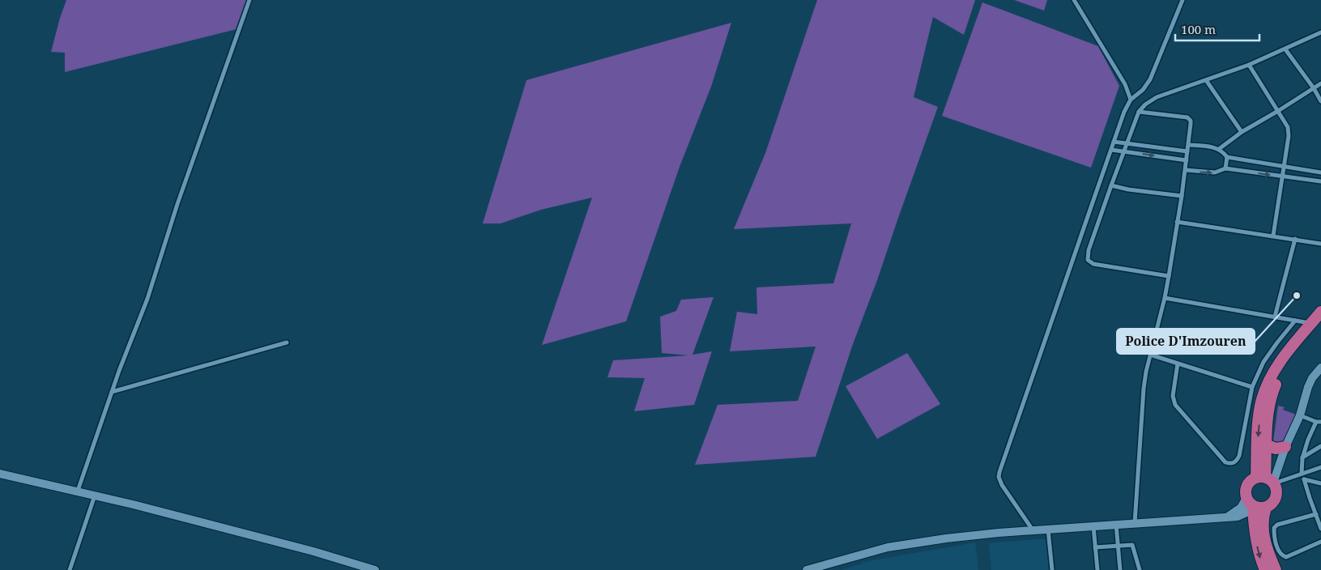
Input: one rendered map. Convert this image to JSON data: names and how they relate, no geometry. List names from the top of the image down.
{
  "places": ["Police D'Imzouren"],
  "scale_bar": "100 m"
}
